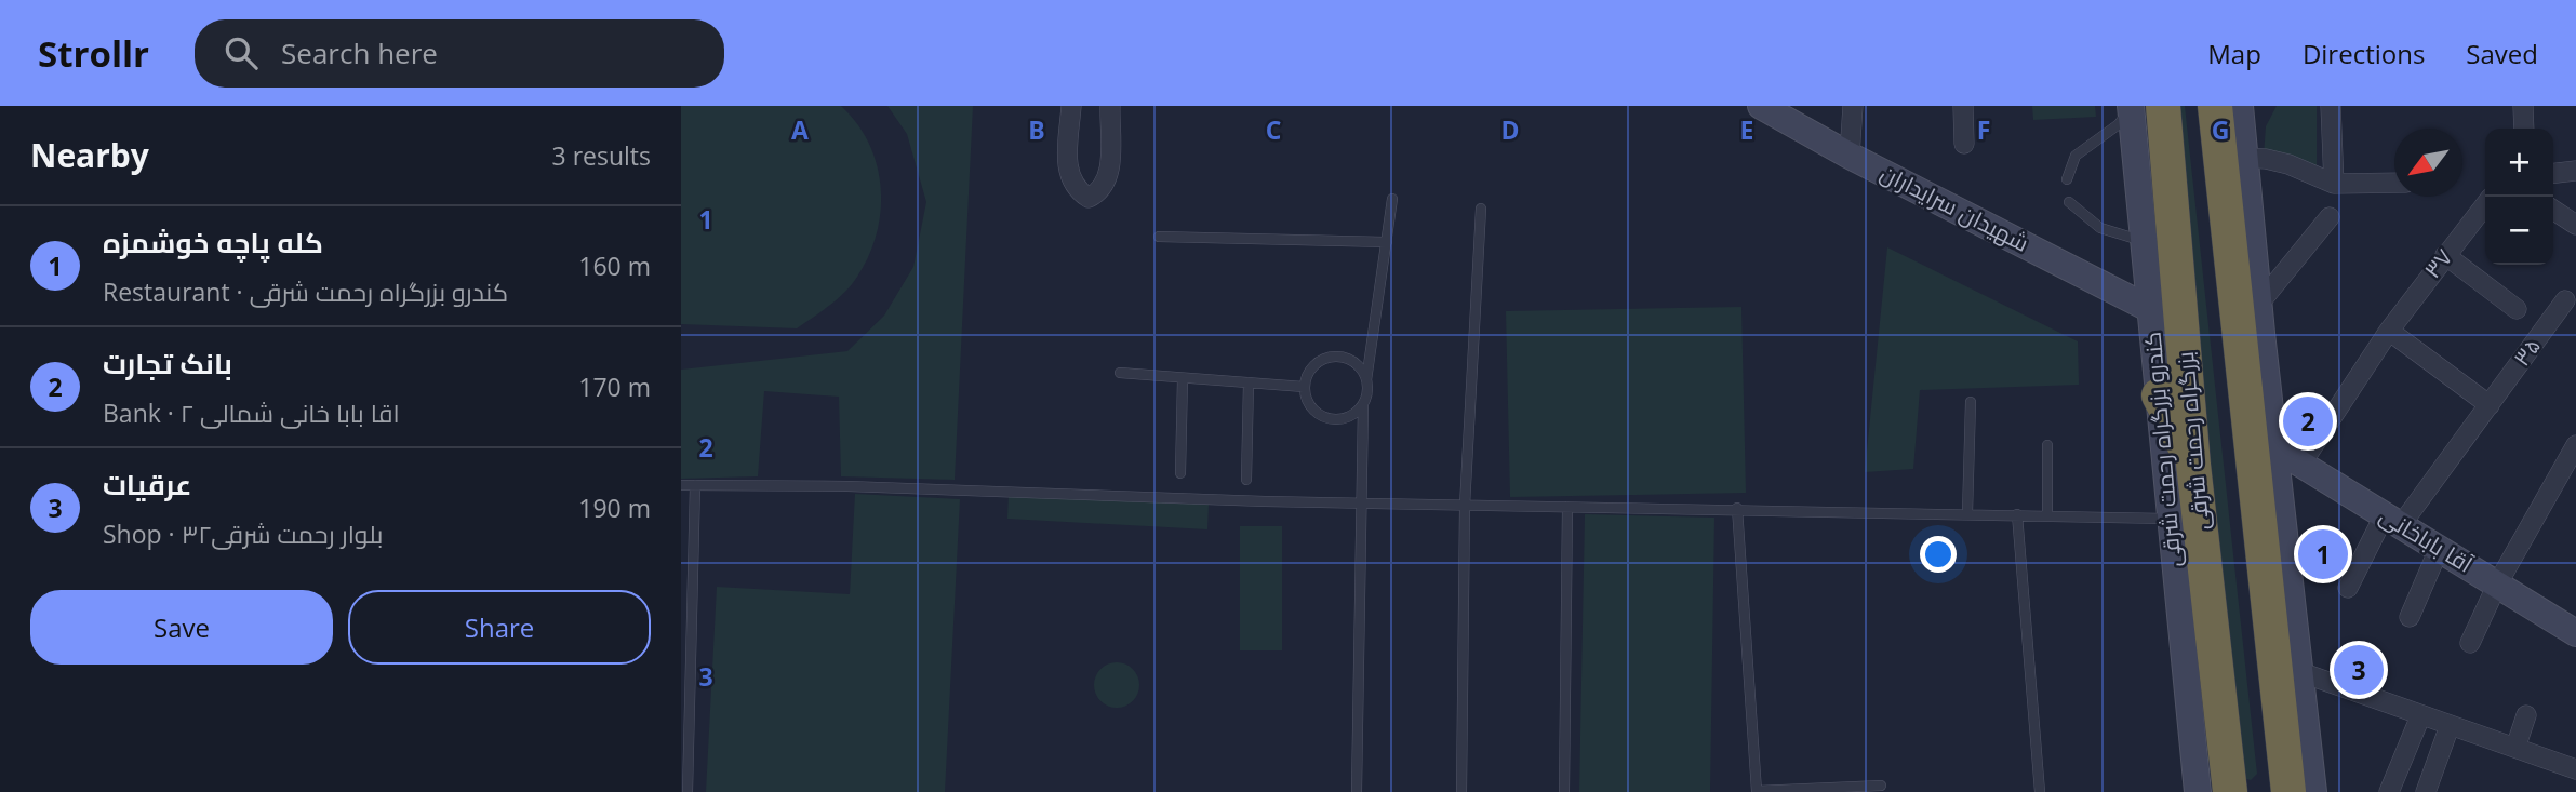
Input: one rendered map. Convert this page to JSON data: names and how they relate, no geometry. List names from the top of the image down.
{
  "streets": {
    "highway": ["بزرگراه رحمت شرقی"],
    "main road": ["شهیدان سرایداران", "کندرو بزرگراه رحمت شرقی", "آقا باباخانی"],
    "street": ["۳۷", "۳۵"]
  },
  "crossings": [
    ["شهیدان سرایداران", "کندرو بزرگراه رحمت شرقی"],
    ["۳۷", "آقا باباخانی"],
    ["۳۵", "آقا باباخانی"],
    ["بزرگراه رحمت شرقی", "کندرو بزرگراه رحمت شرقی"]
  ],
  "north": "bottom left",
  "page": {
    "header": "Strollr",
    "search": "Search here",
    "nav": ["Map", "Directions", "Saved"],
    "heading": ["Nearby", "3 results"],
    "map_buttons": ["+", "−"],
    "list": [
      {
        "mark": "1",
        "name": "کله پاچه خوشمزه",
        "note": "Restaurant · کندرو بزرگراه رحمت شرقی",
        "value": "160 m"
      },
      {
        "mark": "2",
        "name": "بانک تجارت",
        "note": "Bank · ۲ اقا بابا خانی شمالی",
        "value": "170 m"
      },
      {
        "mark": "3",
        "name": "عرقیات",
        "note": "Shop · بلوار رحمت شرقی۳۲",
        "value": "190 m"
      }
    ],
    "pins": ["2", "1", "3"],
    "buttons": ["Save", "Share"]
  },
  "grid": {
    "columns": [
      "A",
      "B",
      "C",
      "D",
      "E",
      "F",
      "G"
    ],
    "rows": ["1", "2", "3"]
  }
}
